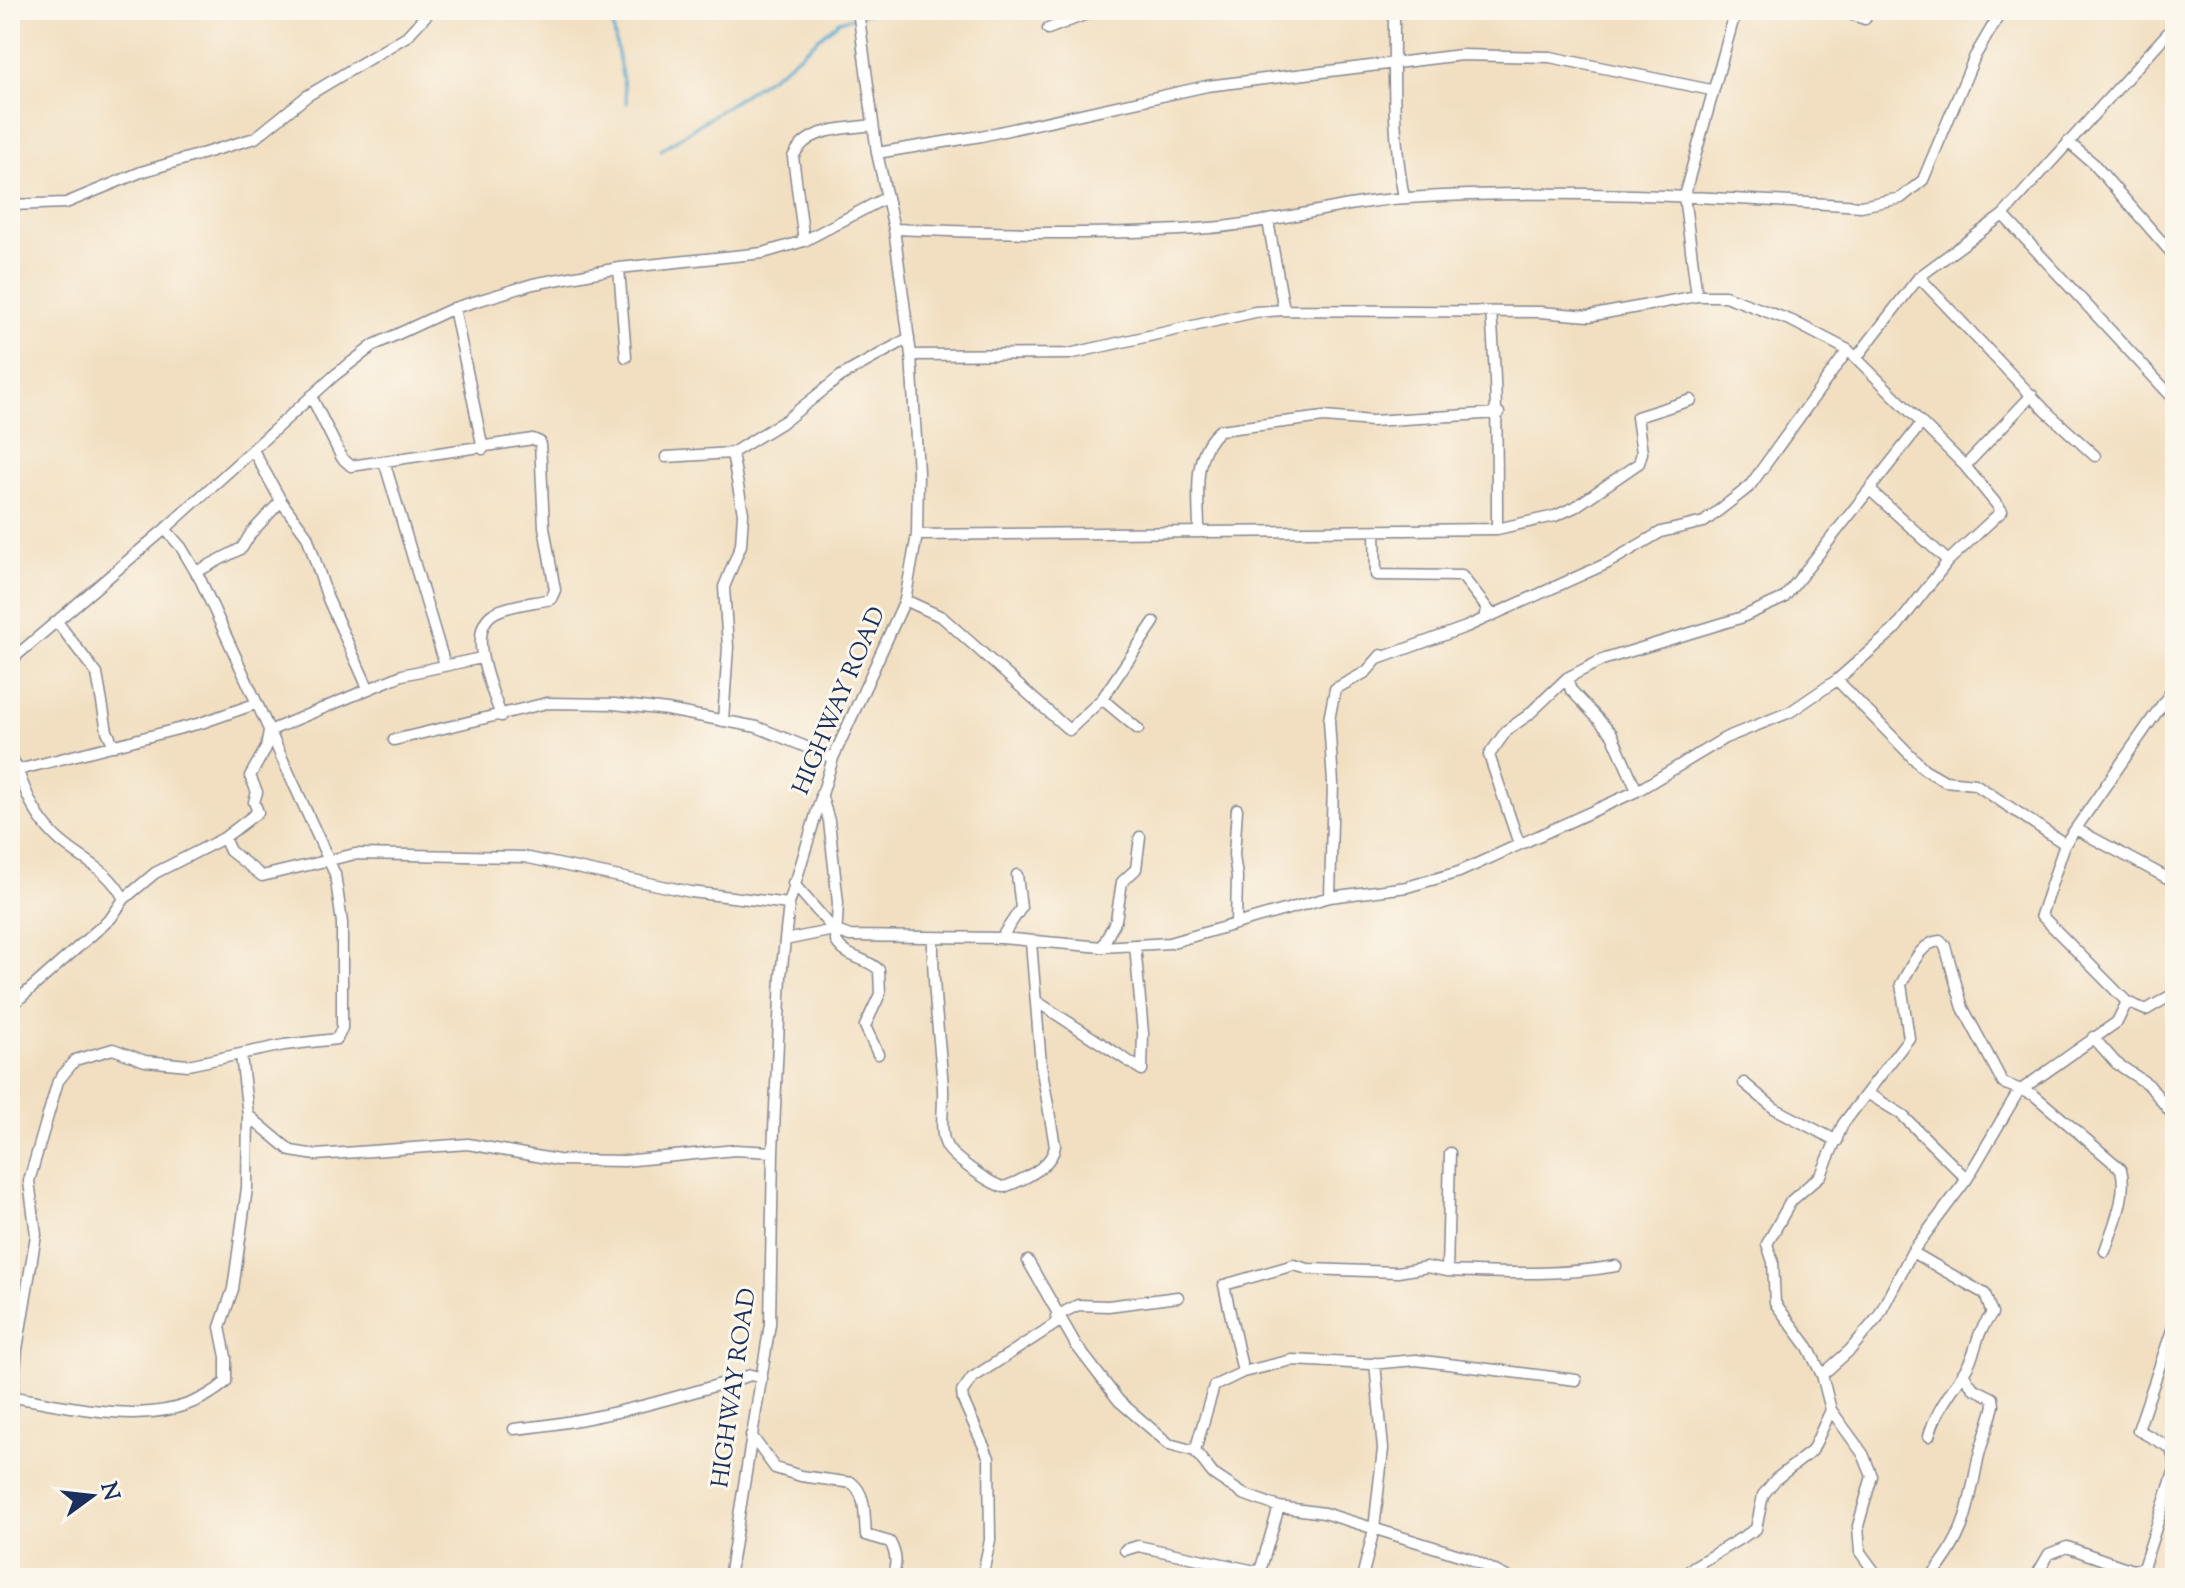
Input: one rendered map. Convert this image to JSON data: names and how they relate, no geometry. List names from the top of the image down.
{
  "streets": {
    "street": ["HIGHWAY ROAD"]
  },
  "north": "right"
}
